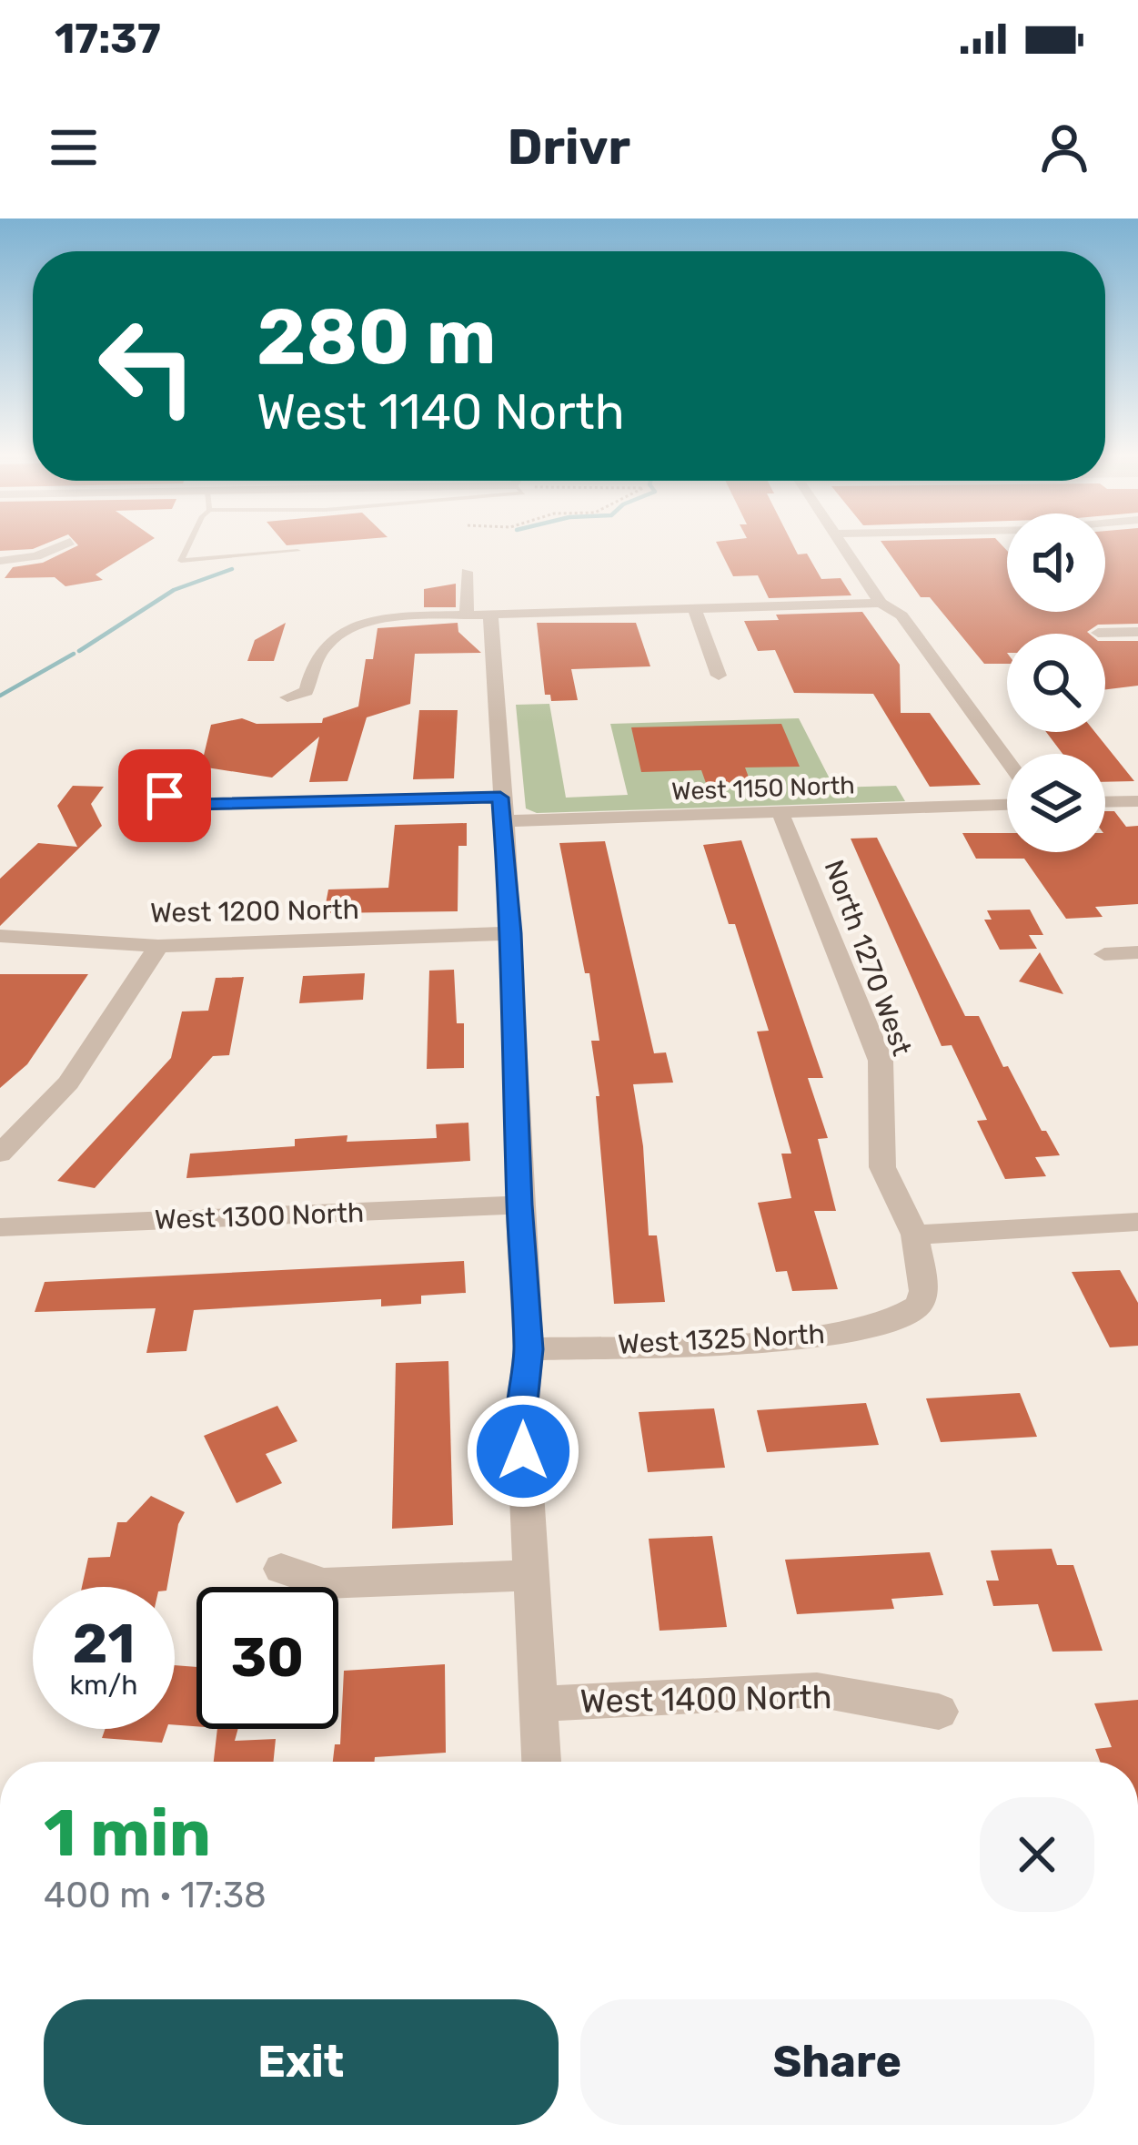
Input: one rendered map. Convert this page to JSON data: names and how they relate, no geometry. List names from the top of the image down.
{
  "streets": {
    "street": [
      "West 1150 North",
      "West 1200 North",
      "North 1270 West",
      "West 1300 North",
      "West 1325 North",
      "West 1400 North"
    ]
  },
  "crossings": [
    ["West 1150 North", "North 1270 West"],
    ["North 1270 West", "West 1325 North"]
  ],
  "page": {
    "status": "17:37",
    "header": "Drivr",
    "turn": ["280 m", "West 1140 North"],
    "speed": "21 km/h",
    "limit": "30",
    "heading": ["1 min", "400 m · 17:38"],
    "buttons": ["Exit", "Share"]
  }
}
